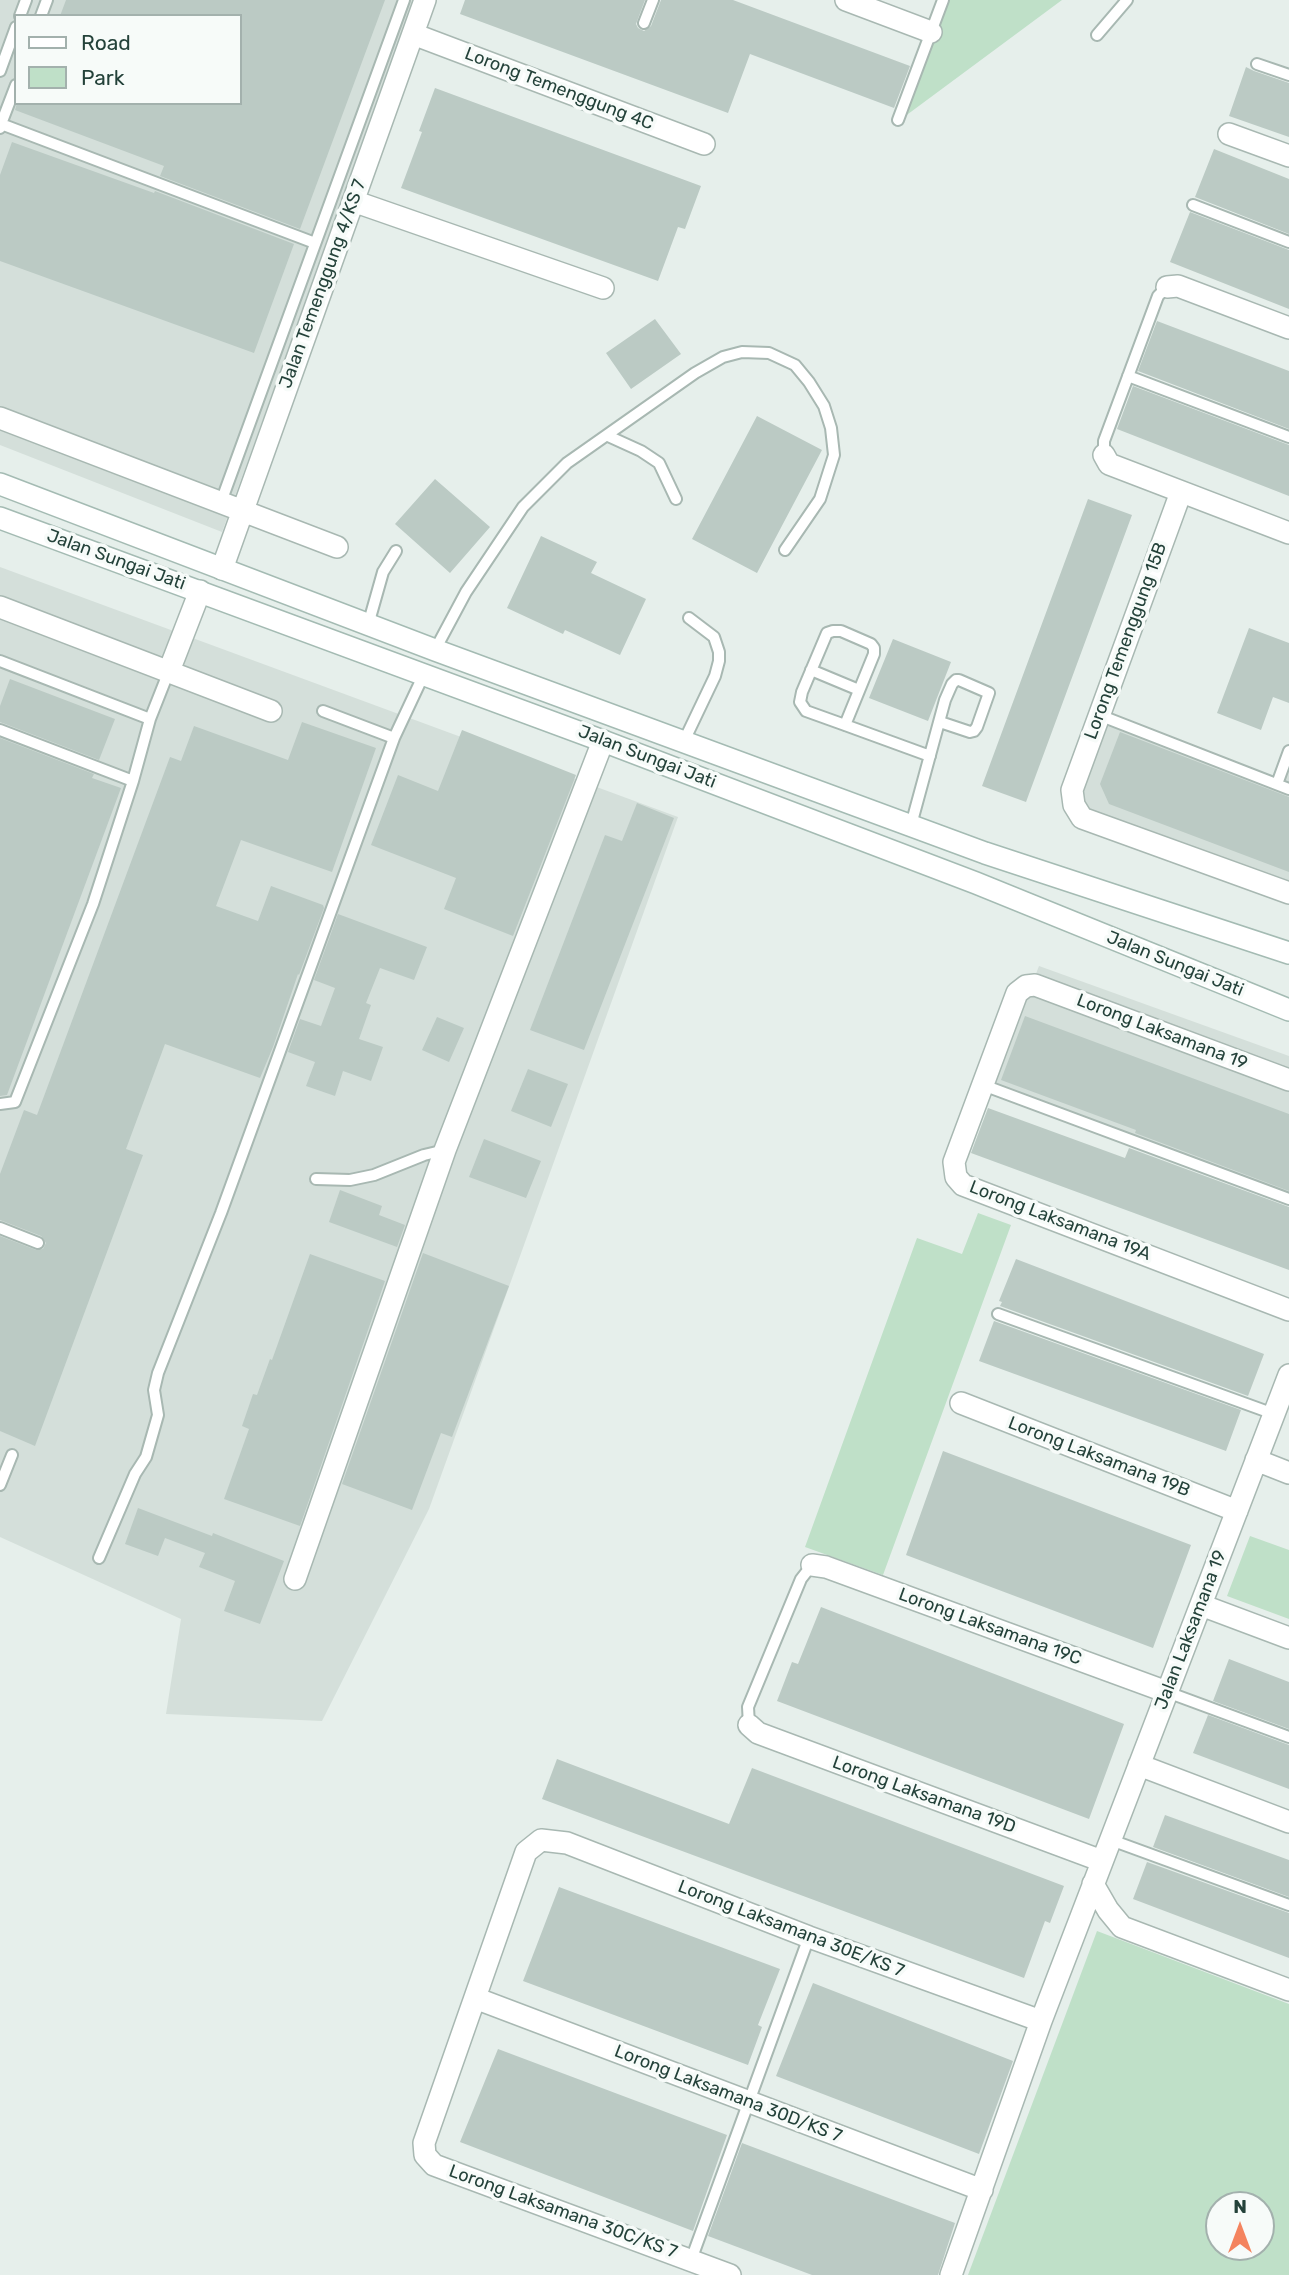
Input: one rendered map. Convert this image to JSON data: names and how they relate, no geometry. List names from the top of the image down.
{
  "streets": {
    "street": [
      "Lorong Temenggung 4C",
      "Jalan Temenggung 4/KS 7",
      "Jalan Sungai Jati",
      "Lorong Temenggung 15B",
      "Lorong Laksamana 19",
      "Lorong Laksamana 19A",
      "Lorong Laksamana 19B",
      "Lorong Laksamana 19C",
      "Jalan Laksamana 19",
      "Lorong Laksamana 19D",
      "Lorong Laksamana 30E/KS 7",
      "Lorong Laksamana 30D/KS 7",
      "Lorong Laksamana 30C/KS 7"
    ]
  },
  "crossings": [
    ["Lorong Temenggung 4C", "Jalan Temenggung 4/KS 7"],
    ["Jalan Temenggung 4/KS 7", "Jalan Sungai Jati"],
    ["Lorong Laksamana 19", "Lorong Laksamana 19A"],
    ["Lorong Laksamana 19B", "Jalan Laksamana 19"],
    ["Lorong Laksamana 19C", "Jalan Laksamana 19"],
    ["Jalan Laksamana 19", "Lorong Laksamana 19D"],
    ["Jalan Laksamana 19", "Lorong Laksamana 30E/KS 7"],
    ["Jalan Laksamana 19", "Lorong Laksamana 30D/KS 7"],
    ["Lorong Laksamana 30E/KS 7", "Lorong Laksamana 30D/KS 7"],
    ["Lorong Laksamana 30E/KS 7", "Lorong Laksamana 30C/KS 7"],
    ["Lorong Laksamana 30D/KS 7", "Lorong Laksamana 30C/KS 7"]
  ],
  "legend": ["Road", "Park"],
  "north": "top"
}
